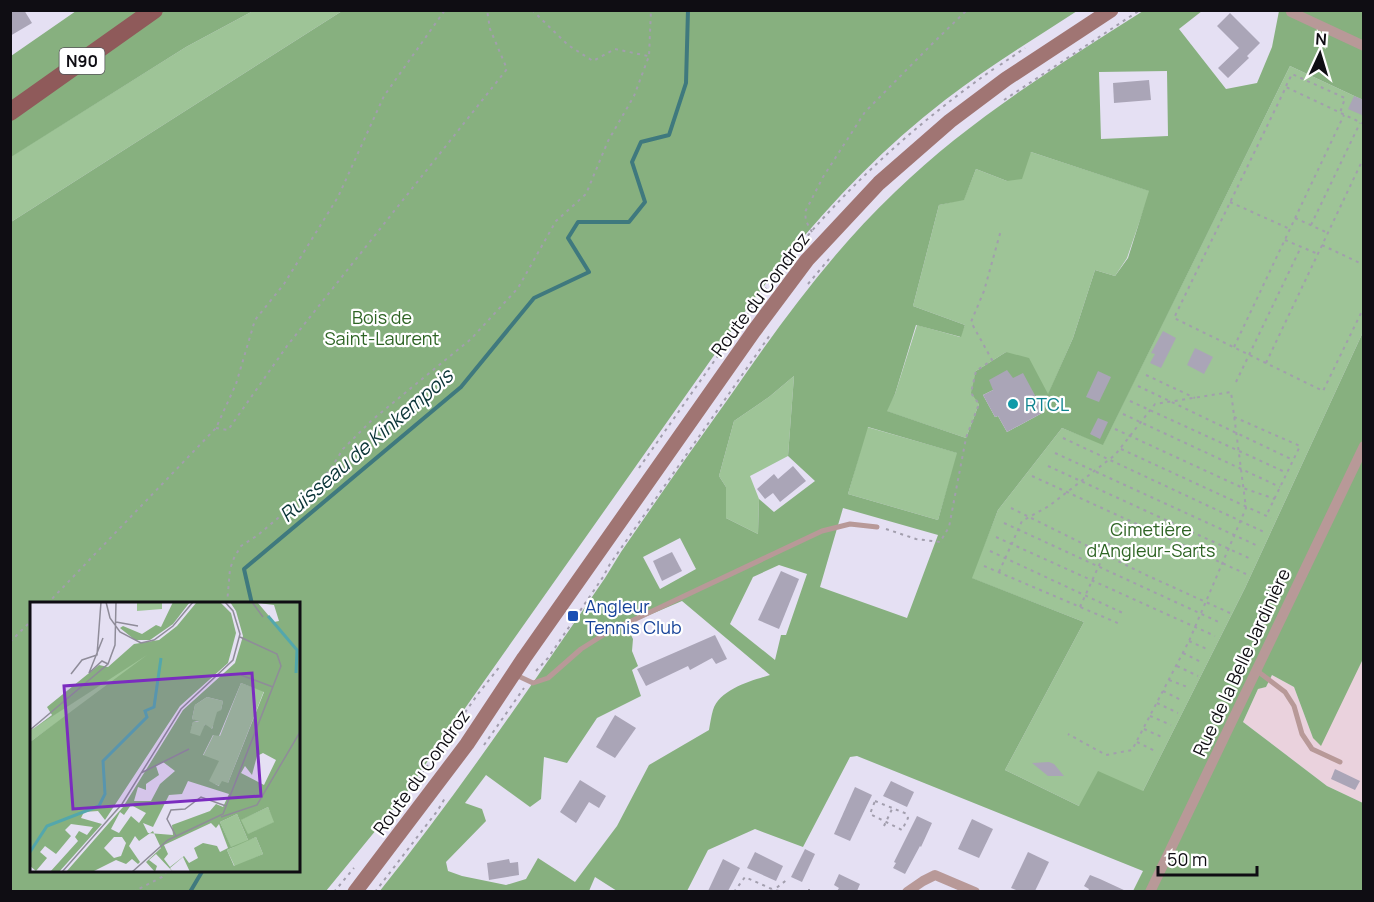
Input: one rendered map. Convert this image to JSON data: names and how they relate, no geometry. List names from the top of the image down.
{
  "streets": {
    "main road": ["N90", "Route du Condroz"],
    "street": ["Rue de la Belle Jardinière"]
  },
  "water": ["Ruisseau de Kinkempois"],
  "parks": ["Bois de Saint-Laurent", "Cimetière d'Angleur-Sarts"],
  "places": {
    "other": ["RTCL"],
    "transit": ["Angleur Tennis Club"]
  },
  "scale_bar": "50 m",
  "north": "top"
}
